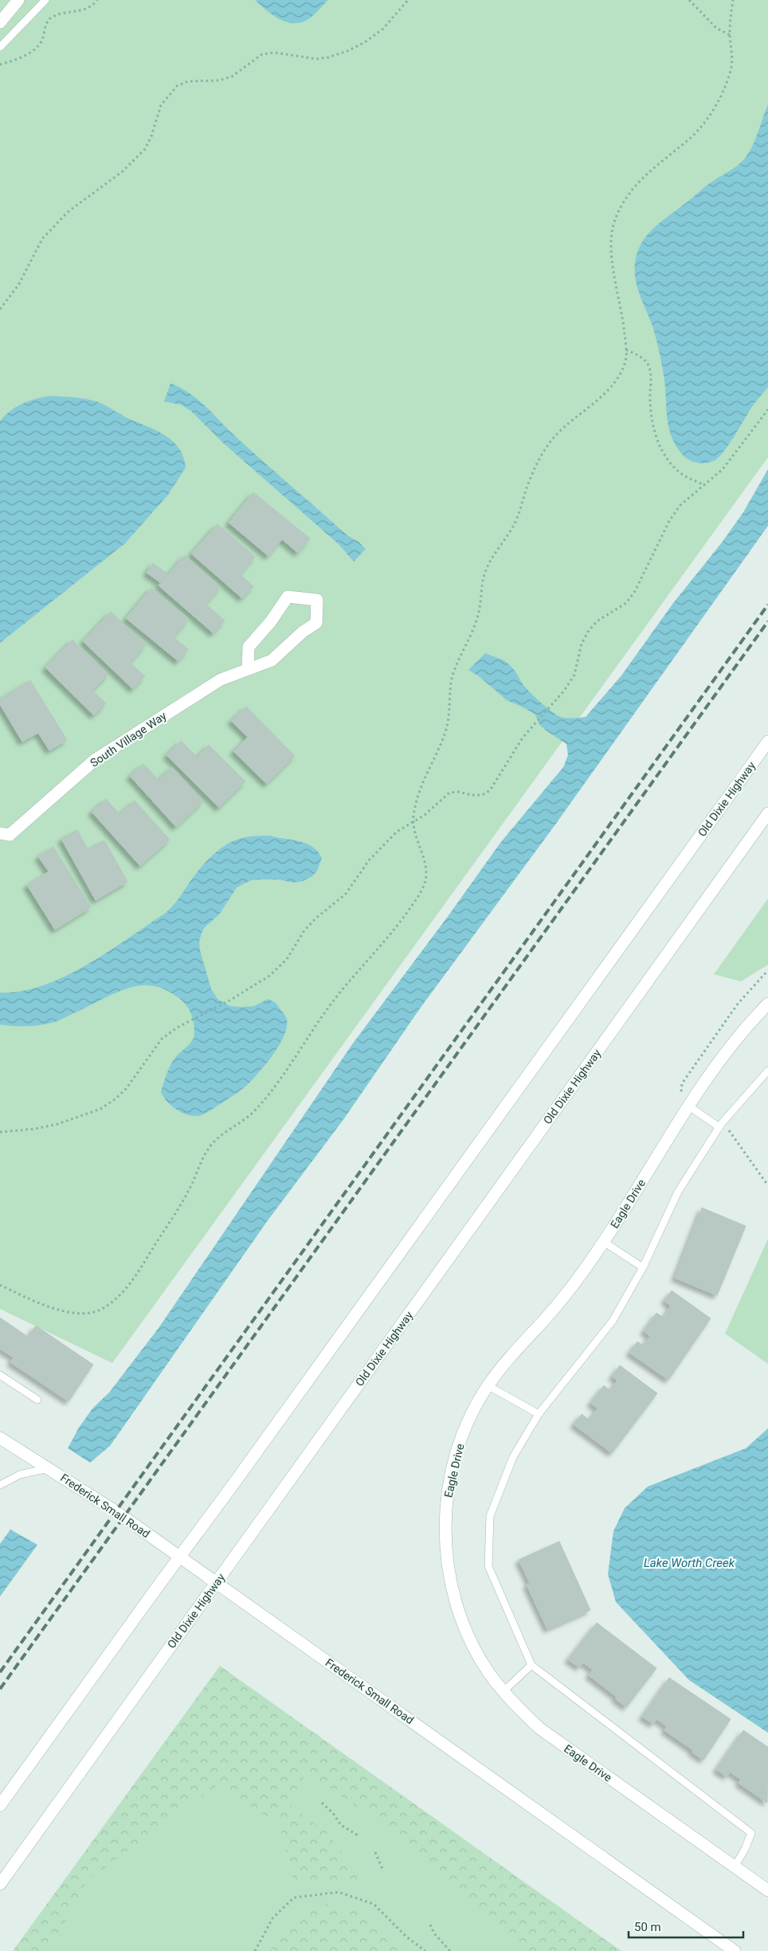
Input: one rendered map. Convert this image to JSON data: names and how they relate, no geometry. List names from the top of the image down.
{
  "streets": {
    "main road": [
      "South Village Way",
      "Old Dixie Highway",
      "Eagle Drive",
      "Frederick Small Road"
    ]
  },
  "crossings": [
    ["Old Dixie Highway", "Frederick Small Road"]
  ],
  "water": ["Lake Worth Creek"],
  "scale_bar": "50 m"
}
